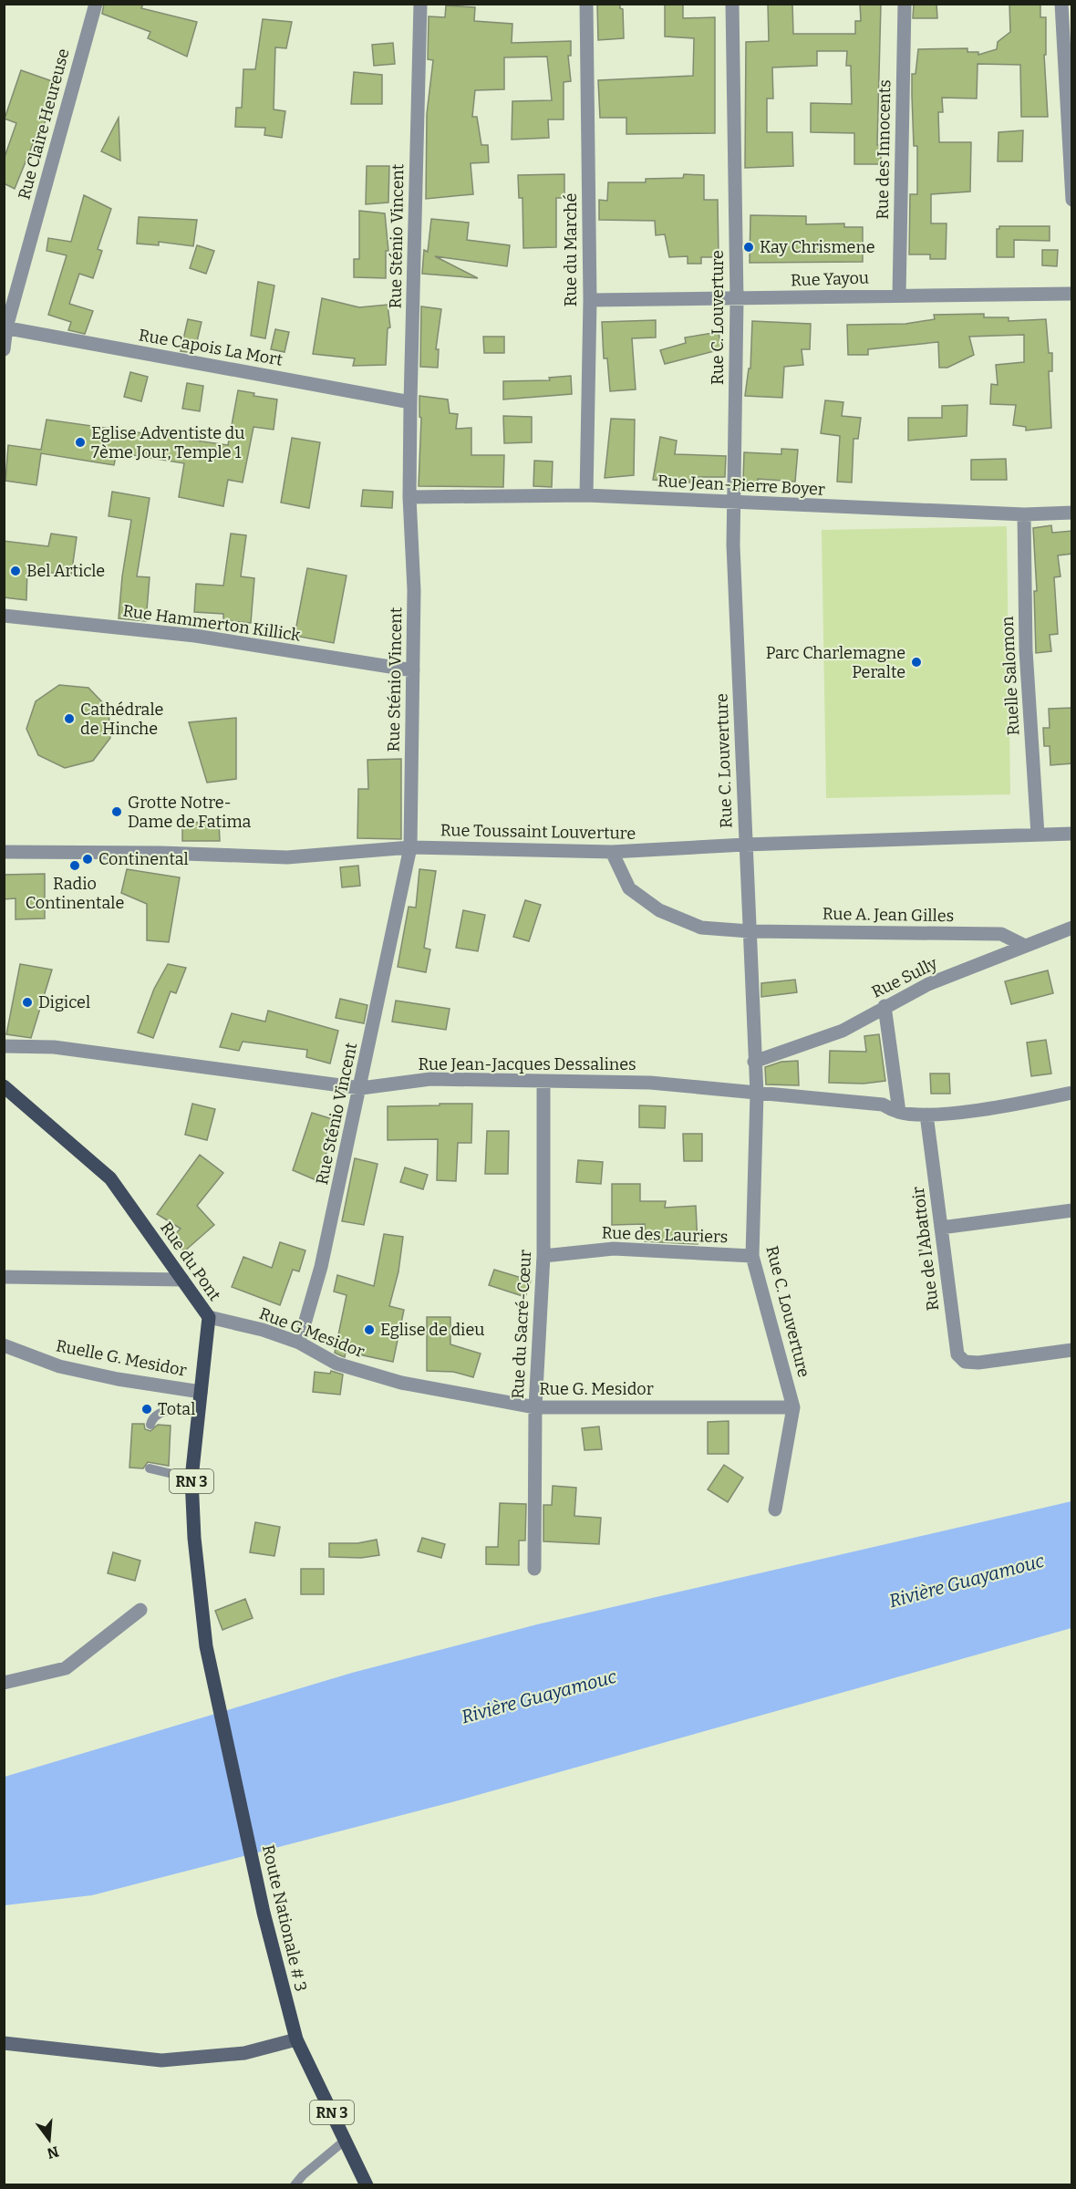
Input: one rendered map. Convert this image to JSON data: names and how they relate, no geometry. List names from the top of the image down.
{
  "streets": {
    "main road": ["Rue du Pont", "RN 3", "Route Nationale # 3"],
    "street": [
      "Rue Claire Heureuse",
      "Rue des Innocents",
      "Rue Sténio Vincent",
      "Rue du Marché",
      "Rue Yayou",
      "Rue C. Louverture",
      "Rue Capois La Mort",
      "Rue Jean-Pierre Boyer",
      "Rue Hammerton Killick",
      "Ruelle Salomon",
      "Rue Toussaint Louverture",
      "Rue A. Jean Gilles",
      "Rue Sully",
      "Rue Jean-Jacques Dessalines",
      "Rue des Lauriers",
      "Rue de l'Abattoir",
      "Rue du Sacré-Cœur",
      "Rue G Mesidor",
      "Ruelle G. Mesidor",
      "Rue G. Mesidor"
    ]
  },
  "crossings": [
    ["Rue Claire Heureuse", "Rue Capois La Mort"],
    ["Rue des Innocents", "Rue Yayou"],
    ["Rue Sténio Vincent", "Rue Capois La Mort"],
    ["Rue Sténio Vincent", "Rue Jean-Pierre Boyer"],
    ["Rue Sténio Vincent", "Rue Hammerton Killick"],
    ["Rue Sténio Vincent", "Rue Toussaint Louverture"],
    ["Rue Sténio Vincent", "Rue Jean-Jacques Dessalines"],
    ["Rue Sténio Vincent", "Rue G Mesidor"],
    ["Rue du Marché", "Rue Yayou"],
    ["Rue du Marché", "Rue Jean-Pierre Boyer"],
    ["Rue Yayou", "Rue C. Louverture"],
    ["Rue C. Louverture", "Rue Jean-Pierre Boyer"],
    ["Rue C. Louverture", "Rue Toussaint Louverture"],
    ["Rue C. Louverture", "Rue A. Jean Gilles"],
    ["Rue C. Louverture", "Rue Sully"],
    ["Rue C. Louverture", "Rue Jean-Jacques Dessalines"],
    ["Rue C. Louverture", "Rue des Lauriers"],
    ["Rue C. Louverture", "Rue G. Mesidor"],
    ["Rue Jean-Pierre Boyer", "Ruelle Salomon"],
    ["Ruelle Salomon", "Rue Toussaint Louverture"],
    ["Rue Toussaint Louverture", "Rue A. Jean Gilles"],
    ["Rue A. Jean Gilles", "Rue Sully"],
    ["Rue Jean-Jacques Dessalines", "Rue de l'Abattoir"],
    ["Rue Jean-Jacques Dessalines", "Rue du Sacré-Cœur"],
    ["Rue des Lauriers", "Rue du Sacré-Cœur"],
    ["Rue du Pont", "Rue G Mesidor"],
    ["Rue du Pont", "Ruelle G. Mesidor"],
    ["Rue du Pont", "Route Nationale # 3"],
    ["Rue du Sacré-Cœur", "Rue G. Mesidor"],
    ["Rue G Mesidor", "Rue G. Mesidor"]
  ],
  "water": ["Rivière Guayamouc"],
  "places": [
    "Kay Chrismene",
    "Eglise Adventiste du 7ème Jour, Temple 1",
    "Bel Article",
    "Parc Charlemagne Peralte",
    "Cathédrale de Hinche",
    "Grotte Notre- Dame de Fatima",
    "Continental",
    "Radio Continentale",
    "Digicel",
    "Eglise de dieu",
    "Total"
  ],
  "north": "bottom"
}
